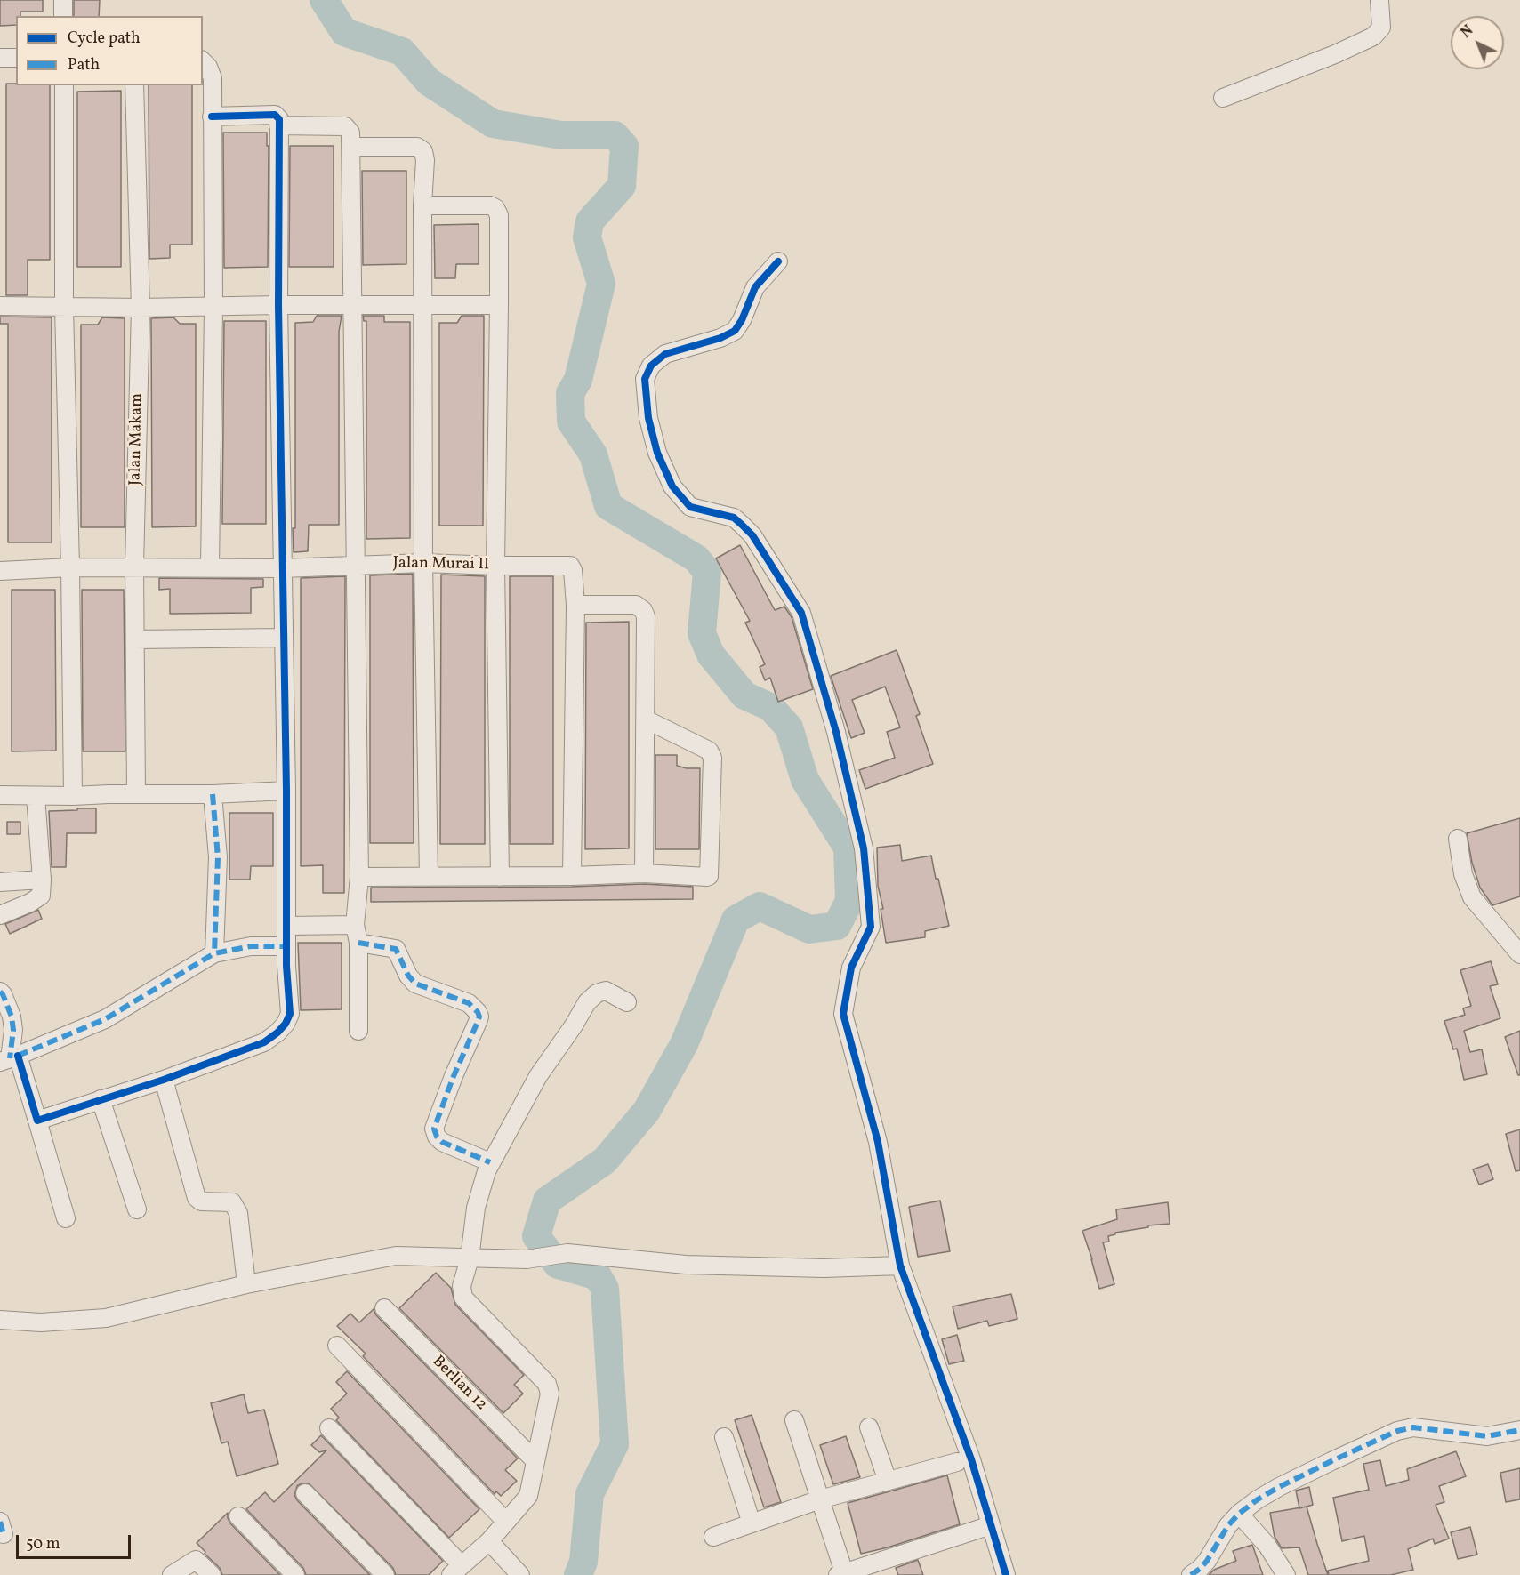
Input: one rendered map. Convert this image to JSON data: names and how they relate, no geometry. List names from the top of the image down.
{
  "streets": {
    "street": ["Jalan Makam", "Jalan Murai II", "Berlian 12"]
  },
  "crossings": [
    ["Jalan Makam", "Jalan Murai II"]
  ],
  "legend": ["Cycle path", "Path"],
  "scale_bar": "50 m",
  "north": "top left"
}
